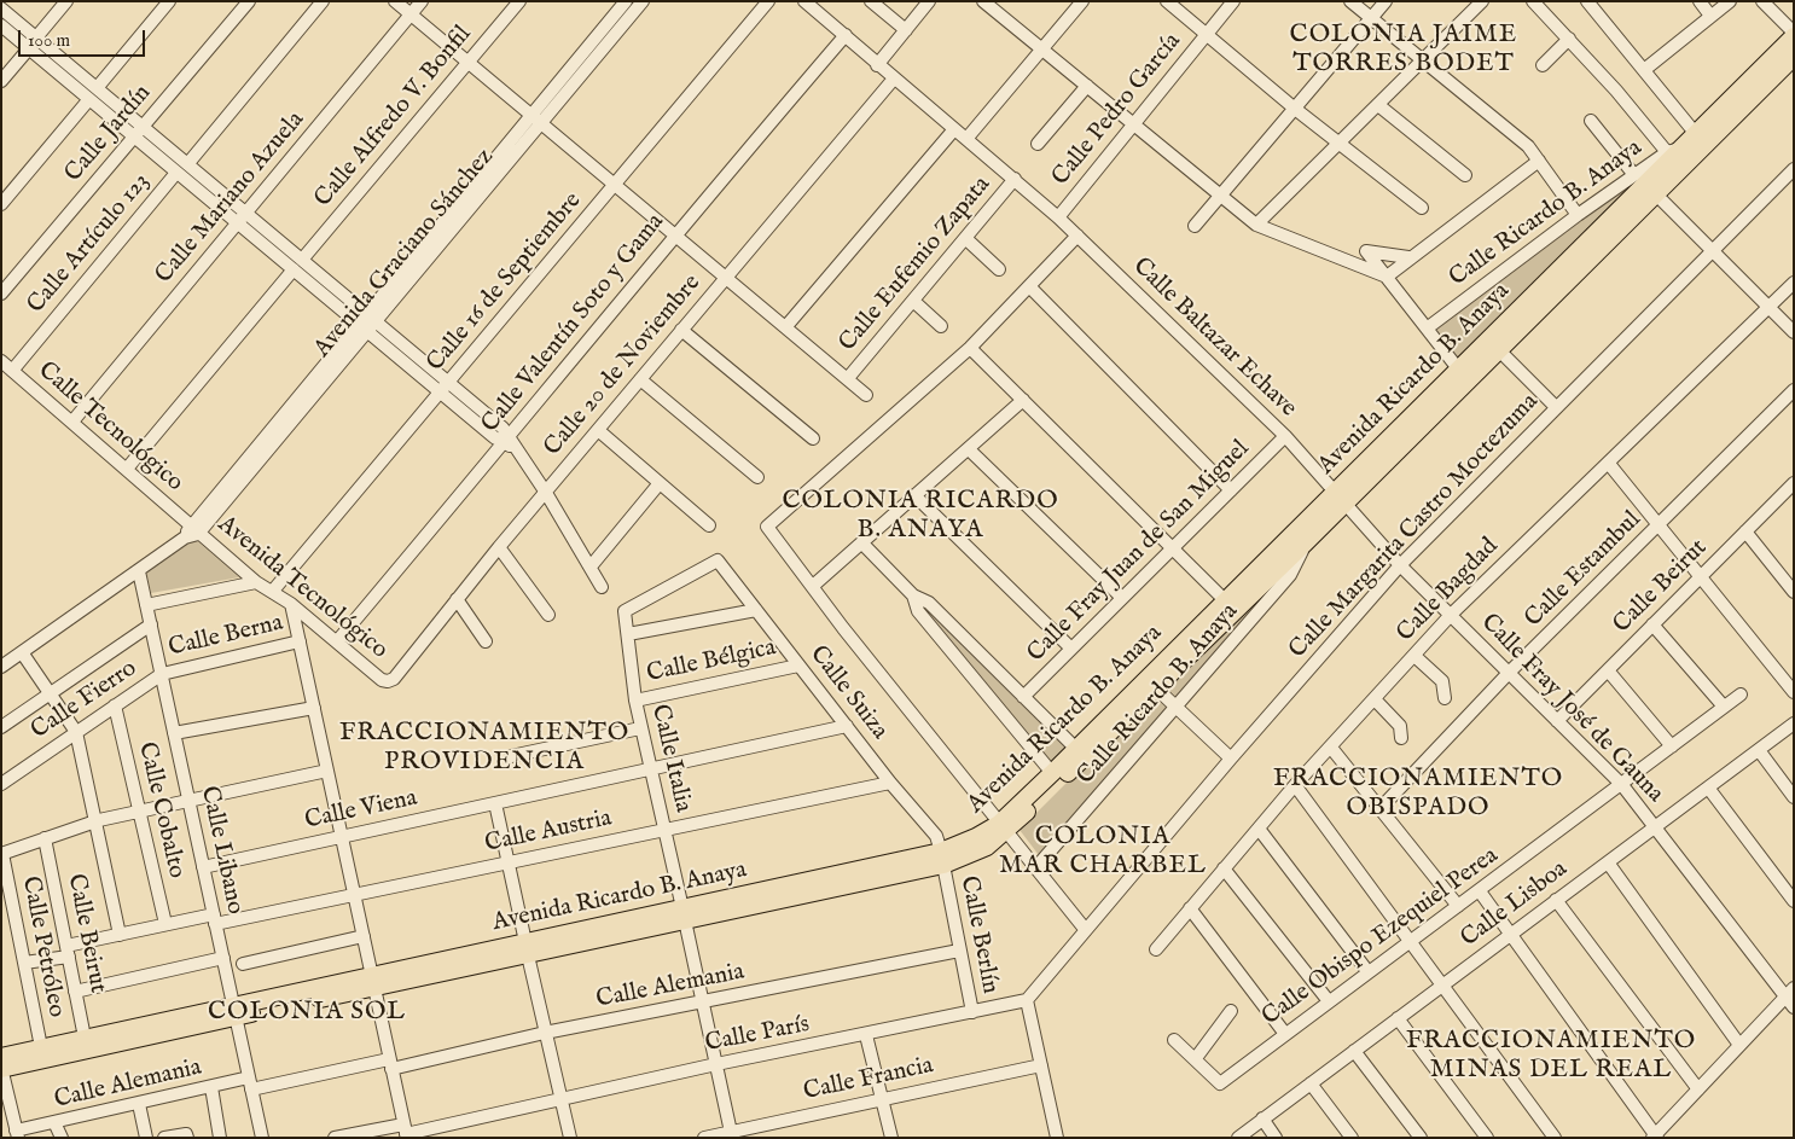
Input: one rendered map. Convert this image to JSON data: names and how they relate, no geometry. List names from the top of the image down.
{
  "streets": {
    "main road": ["Avenida Ricardo B. Anaya"],
    "street": [
      "Calle Pedro García",
      "Calle Alfredo V. Bonfil",
      "Calle Jardín",
      "Calle Mariano Azuela",
      "Calle Ricardo B. Anaya",
      "Calle Artículo 123",
      "Avenida Graciano Sánchez",
      "Calle Eufemio Zapata",
      "Calle 16 de Septiembre",
      "Calle Valentín Soto y Gama",
      "Calle Baltazar Echave",
      "Calle 20 de Noviembre",
      "Calle Tecnológico",
      "Calle Margarita Castro Moctezuma",
      "Calle Fray Juan de San Miguel",
      "Calle Estambul",
      "Calle Beirut",
      "Avenida Tecnológico",
      "Calle Bagdad",
      "Calle Berna",
      "Calle Bélgica",
      "Calle Suiza",
      "Calle Fierro",
      "Calle Fray José de Gauna",
      "Calle Italia",
      "Calle Cobalto",
      "Calle Viena",
      "Calle Austria",
      "Calle Libano",
      "Calle Lisboa",
      "Calle Berlín",
      "Calle Obispo Ezequiel Perea",
      "Calle Petróleo",
      "Calle Alemania",
      "Calle París",
      "Calle Francia"
    ]
  },
  "crossings": [
    ["Calle Pedro García", "Calle Baltazar Echave"],
    ["Calle Alfredo V. Bonfil", "Calle Tecnológico"],
    ["Calle Mariano Azuela", "Calle Tecnológico"],
    ["Calle Ricardo B. Anaya", "Avenida Ricardo B. Anaya"],
    ["Calle Artículo 123", "Calle Tecnológico"],
    ["Avenida Graciano Sánchez", "Calle Tecnológico"],
    ["Avenida Graciano Sánchez", "Avenida Tecnológico"],
    ["Calle Eufemio Zapata", "Calle Baltazar Echave"],
    ["Calle 16 de Septiembre", "Avenida Tecnológico"],
    ["Calle Valentín Soto y Gama", "Calle Baltazar Echave"],
    ["Calle Valentín Soto y Gama", "Avenida Tecnológico"],
    ["Calle Baltazar Echave", "Calle 20 de Noviembre"],
    ["Calle Baltazar Echave", "Avenida Ricardo B. Anaya"],
    ["Calle Baltazar Echave", "Calle Fray Juan de San Miguel"],
    ["Calle Baltazar Echave", "Calle Fray José de Gauna"],
    ["Calle 20 de Noviembre", "Avenida Tecnológico"],
    ["Avenida Ricardo B. Anaya", "Calle Beirut"],
    ["Avenida Ricardo B. Anaya", "Calle Suiza"],
    ["Avenida Ricardo B. Anaya", "Calle Fray José de Gauna"],
    ["Avenida Ricardo B. Anaya", "Calle Italia"],
    ["Avenida Ricardo B. Anaya", "Calle Libano"],
    ["Avenida Ricardo B. Anaya", "Calle Berlín"],
    ["Avenida Ricardo B. Anaya", "Calle Petróleo"],
    ["Calle Tecnológico", "Avenida Tecnológico"],
    ["Calle Margarita Castro Moctezuma", "Calle Fray José de Gauna"],
    ["Calle Estambul", "Calle Fray José de Gauna"],
    ["Calle Beirut", "Calle Fray José de Gauna"],
    ["Calle Beirut", "Calle Austria"],
    ["Calle Bagdad", "Calle Fray José de Gauna"],
    ["Calle Berna", "Calle Fierro"],
    ["Calle Berna", "Calle Libano"],
    ["Calle Bélgica", "Calle Suiza"],
    ["Calle Bélgica", "Calle Italia"],
    ["Calle Suiza", "Calle Italia"],
    ["Calle Suiza", "Calle Viena"],
    ["Calle Suiza", "Calle Austria"],
    ["Calle Suiza", "Calle Berlín"],
    ["Calle Fierro", "Calle Cobalto"],
    ["Calle Fierro", "Calle Libano"],
    ["Calle Fray José de Gauna", "Calle Lisboa"],
    ["Calle Fray José de Gauna", "Calle Obispo Ezequiel Perea"],
    ["Calle Italia", "Calle Viena"],
    ["Calle Italia", "Calle Austria"],
    ["Calle Italia", "Calle Alemania"],
    ["Calle Italia", "Calle París"],
    ["Calle Italia", "Calle Francia"],
    ["Calle Cobalto", "Calle Austria"],
    ["Calle Viena", "Calle Libano"],
    ["Calle Austria", "Calle Libano"],
    ["Calle Austria", "Calle Petróleo"],
    ["Calle Libano", "Calle Alemania"],
    ["Calle Berlín", "Calle Alemania"],
    ["Calle Berlín", "Calle París"]
  ],
  "districts": [
    "COLONIA JAIME TORRES BODET",
    "COLONIA RICARDO B. ANAYA",
    "FRACCIONAMIENTO PROVIDENCIA",
    "FRACCIONAMIENTO OBISPADO",
    "COLONIA MAR CHARBEL",
    "COLONIA SOL",
    "FRACCIONAMIENTO MINAS DEL REAL"
  ],
  "scale_bar": "100 m"
}
